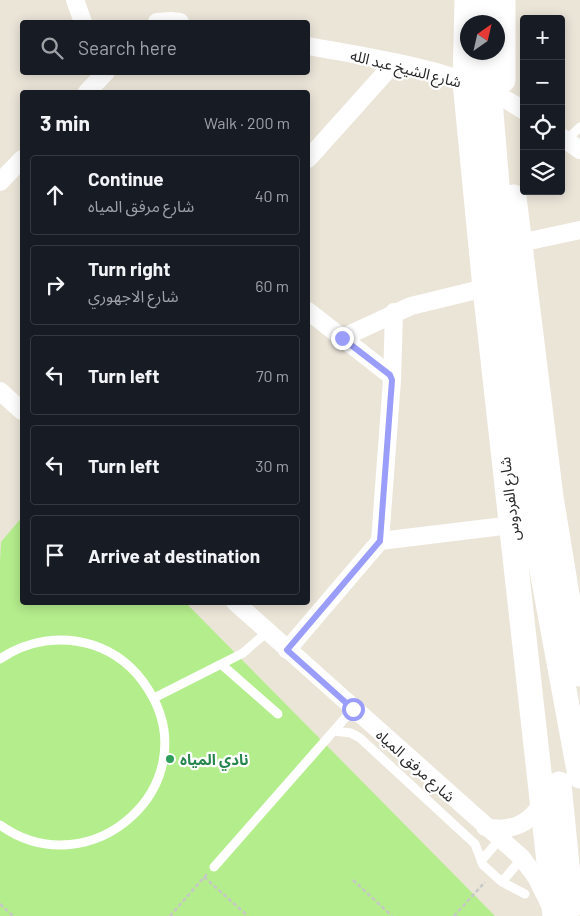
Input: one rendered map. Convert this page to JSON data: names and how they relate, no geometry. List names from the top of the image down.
{
  "streets": {
    "main road": ["شارع الفردوس"],
    "street": ["شارع الشيخ عبد الله", "شارع مرفق المياه"]
  },
  "crossings": [
    ["شارع الشيخ عبد الله", "شارع الفردوس"],
    ["شارع الفردوس", "شارع مرفق المياه"]
  ],
  "places": ["نادي المياه"],
  "north": "top right",
  "page": {
    "map_buttons": ["+", "−"],
    "search": "Search here",
    "heading": ["3 min", "Walk · 200 m"],
    "list": [
      ["Continue", "شارع مرفق المياه", "40 m"],
      ["Turn right", "شارع الاجهوري", "60 m"],
      ["Turn left", "70 m"],
      ["Turn left", "30 m"],
      "Arrive at destination"
    ]
  }
}
